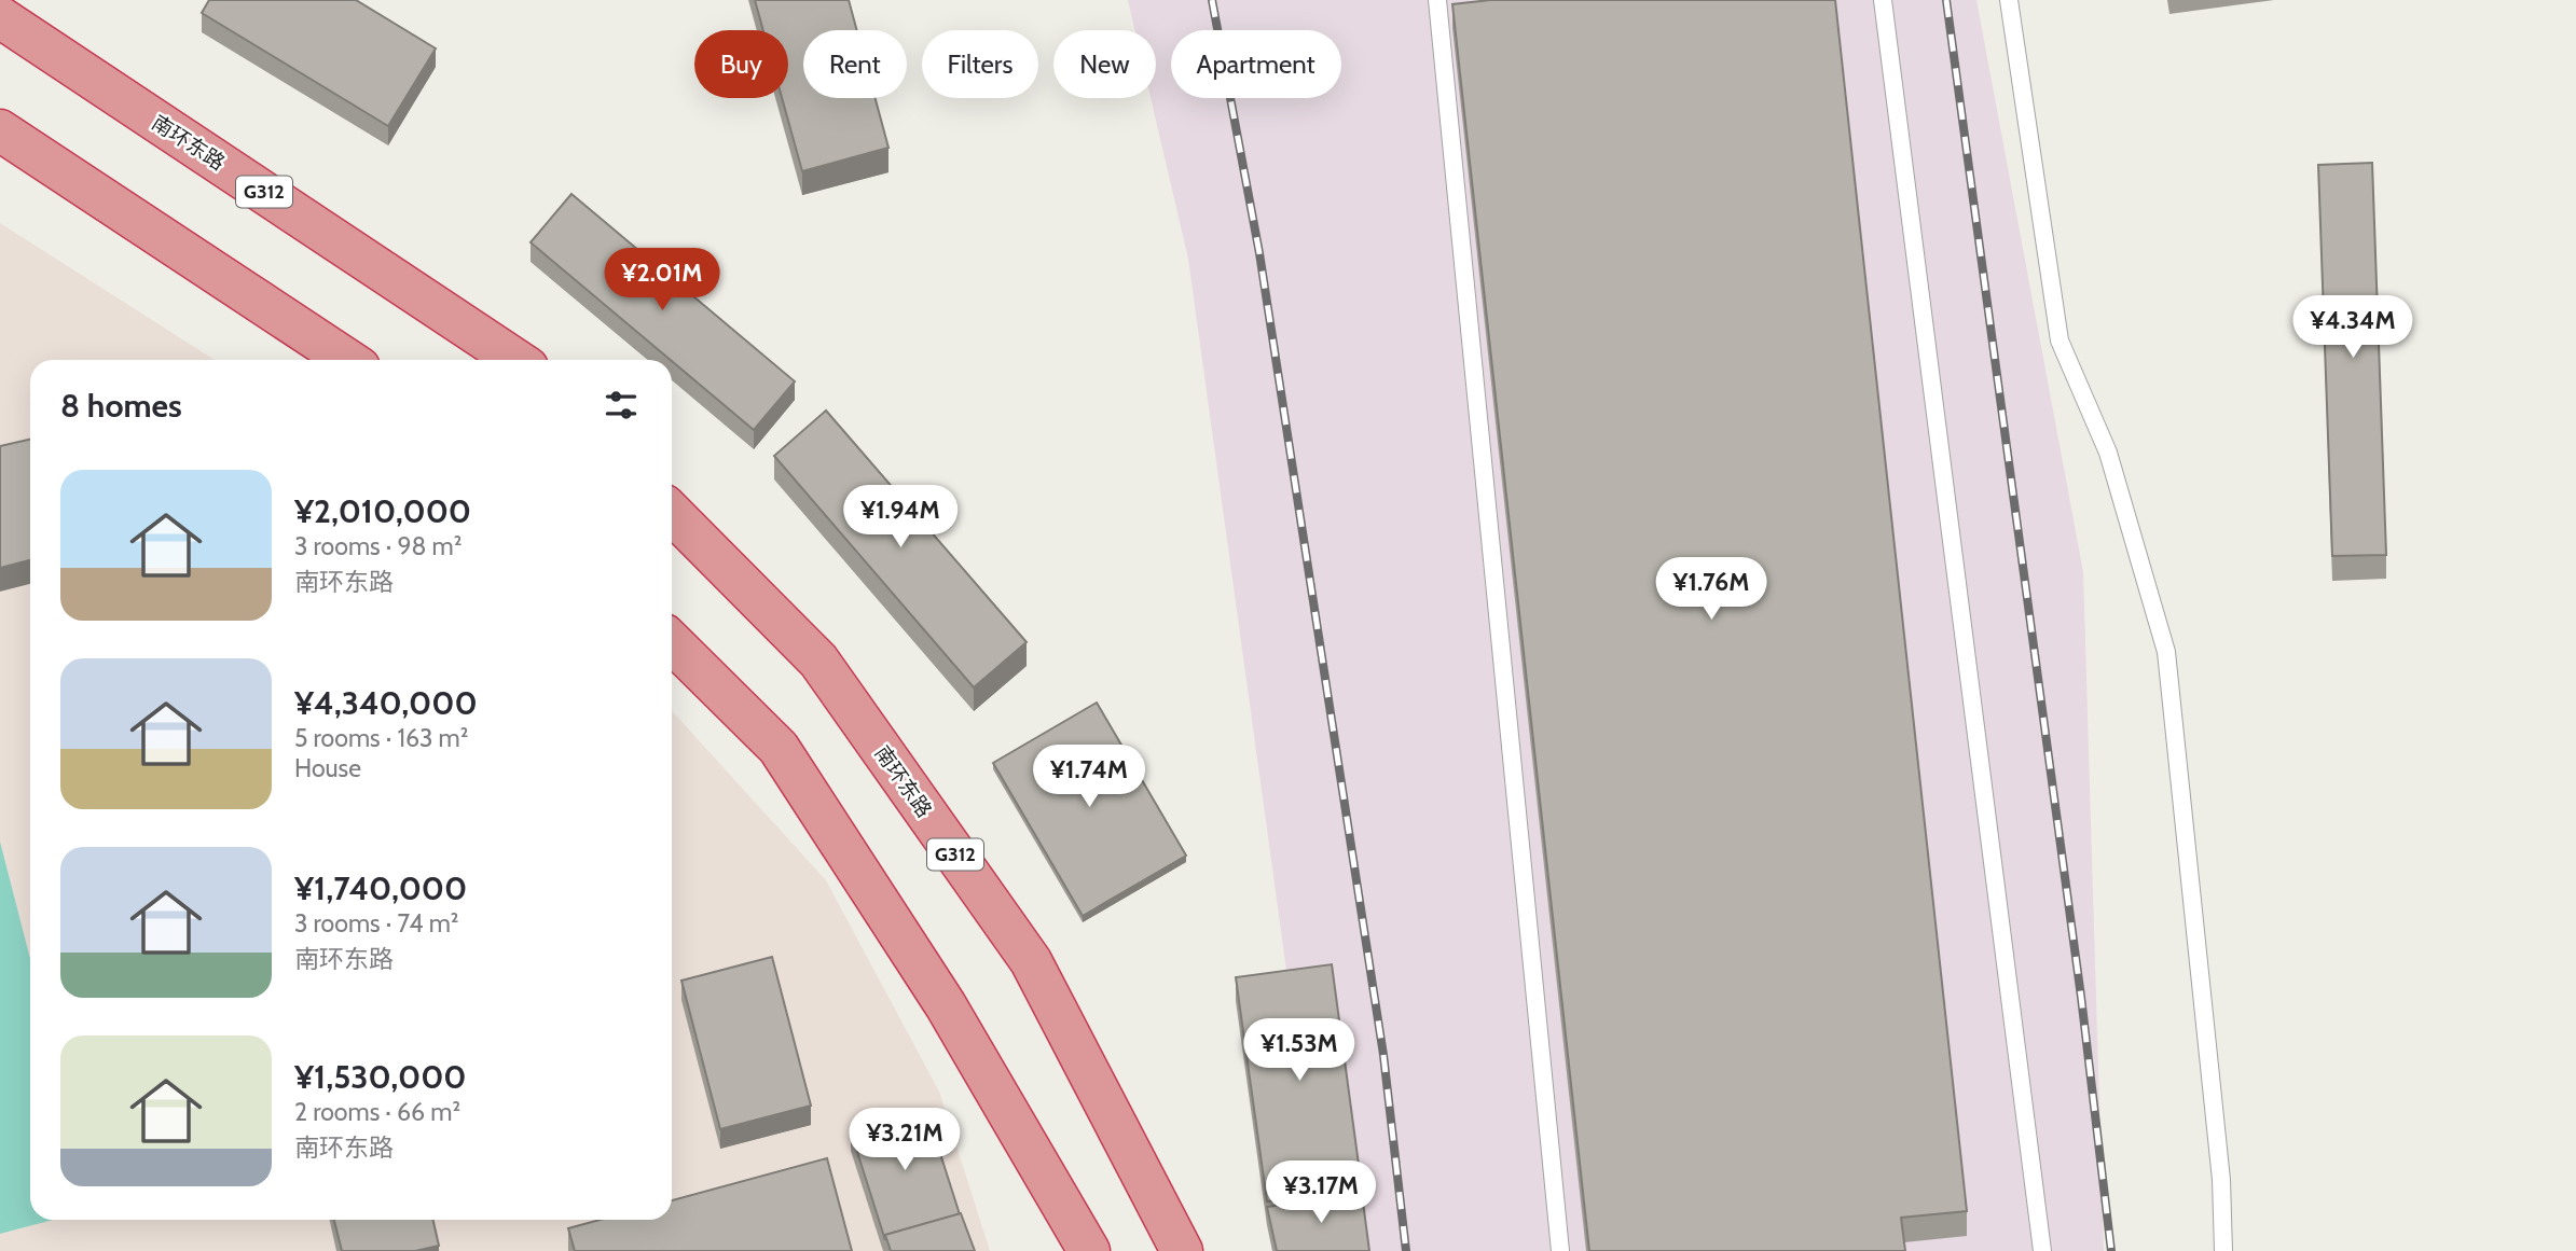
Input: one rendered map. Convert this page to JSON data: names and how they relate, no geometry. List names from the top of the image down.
{
  "streets": {
    "highway": ["南环东路", "G312"]
  },
  "page": {
    "chip": [
      "Buy",
      "Rent",
      "Filters",
      "New",
      "Apartment"
    ],
    "price": [
      "¥2.01M",
      "¥4.34M",
      "¥1.94M",
      "¥1.76M",
      "¥1.74M",
      "¥1.53M",
      "¥3.21M",
      "¥3.17M"
    ],
    "heading": "8 homes",
    "list": [
      {
        "name": "¥2,010,000",
        "note": "3 rooms · 98 m² · 南环东路"
      },
      {
        "name": "¥4,340,000",
        "note": "5 rooms · 163 m² · House"
      },
      {
        "name": "¥1,740,000",
        "note": "3 rooms · 74 m² · 南环东路"
      },
      {
        "name": "¥1,530,000",
        "note": "2 rooms · 66 m² · 南环东路"
      }
    ]
  }
}
